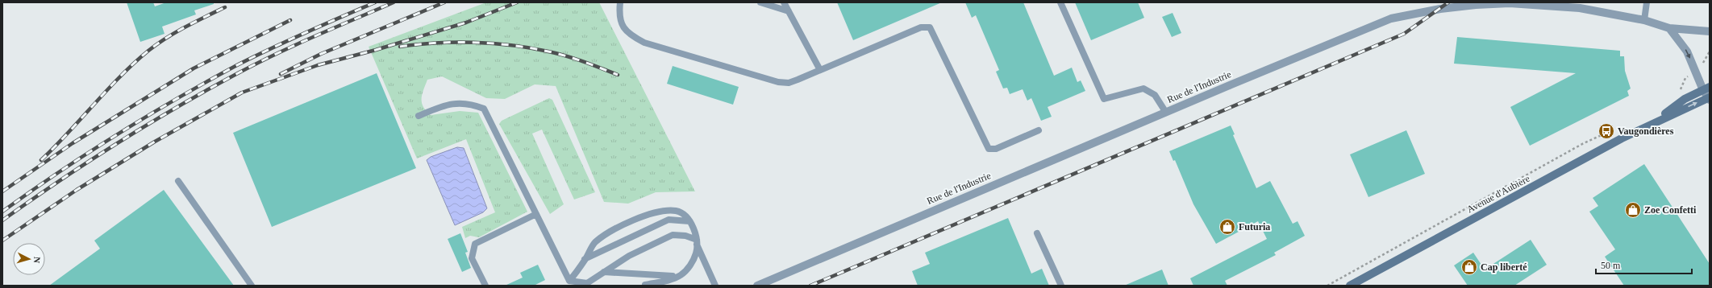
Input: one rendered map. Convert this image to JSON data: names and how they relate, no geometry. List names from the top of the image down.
{
  "streets": {
    "main road": ["Avenue d'Aubière"],
    "street": ["Rue de l'Industrie"]
  },
  "places": {
    "bus stop": ["Vaugondières"],
    "shop": ["Zoe Confetti", "Futuria", "Cap liberté"]
  },
  "scale_bar": "50 m",
  "north": "right"
}
